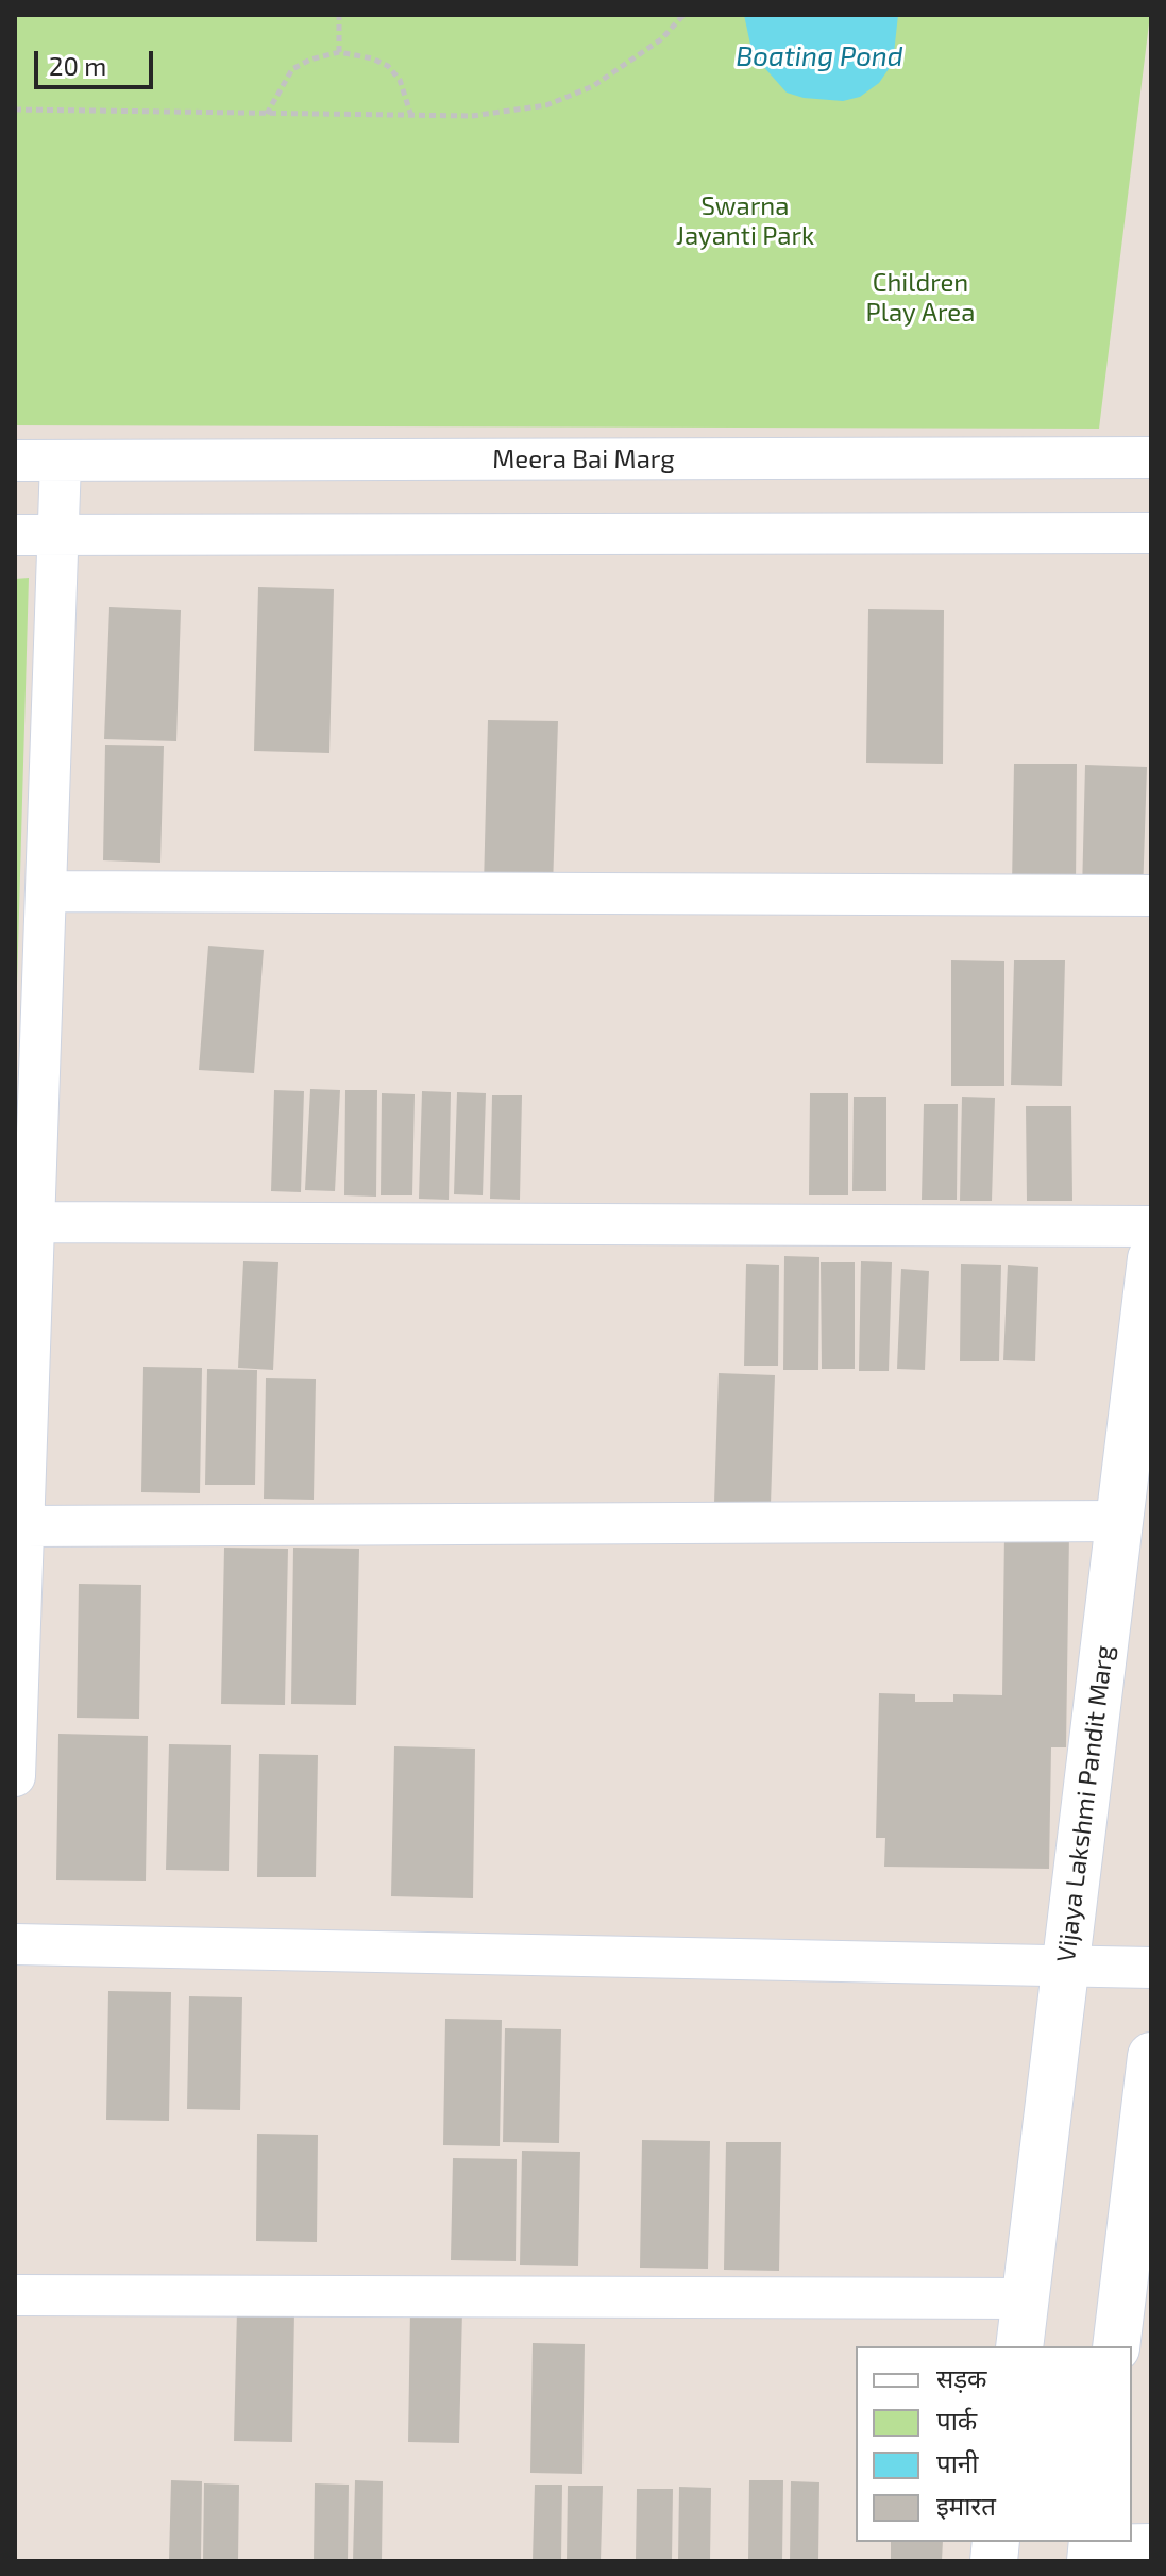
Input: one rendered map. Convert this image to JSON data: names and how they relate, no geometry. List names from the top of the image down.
{
  "streets": {
    "street": ["Meera Bai Marg", "Vijaya Lakshmi Pandit Marg"]
  },
  "water": ["Boating Pond"],
  "parks": ["Swarna Jayanti Park", "Children Play Area"],
  "legend": [
    "सड़क",
    "पार्क",
    "पानी",
    "इमारत"
  ],
  "scale_bar": "20 m"
}
